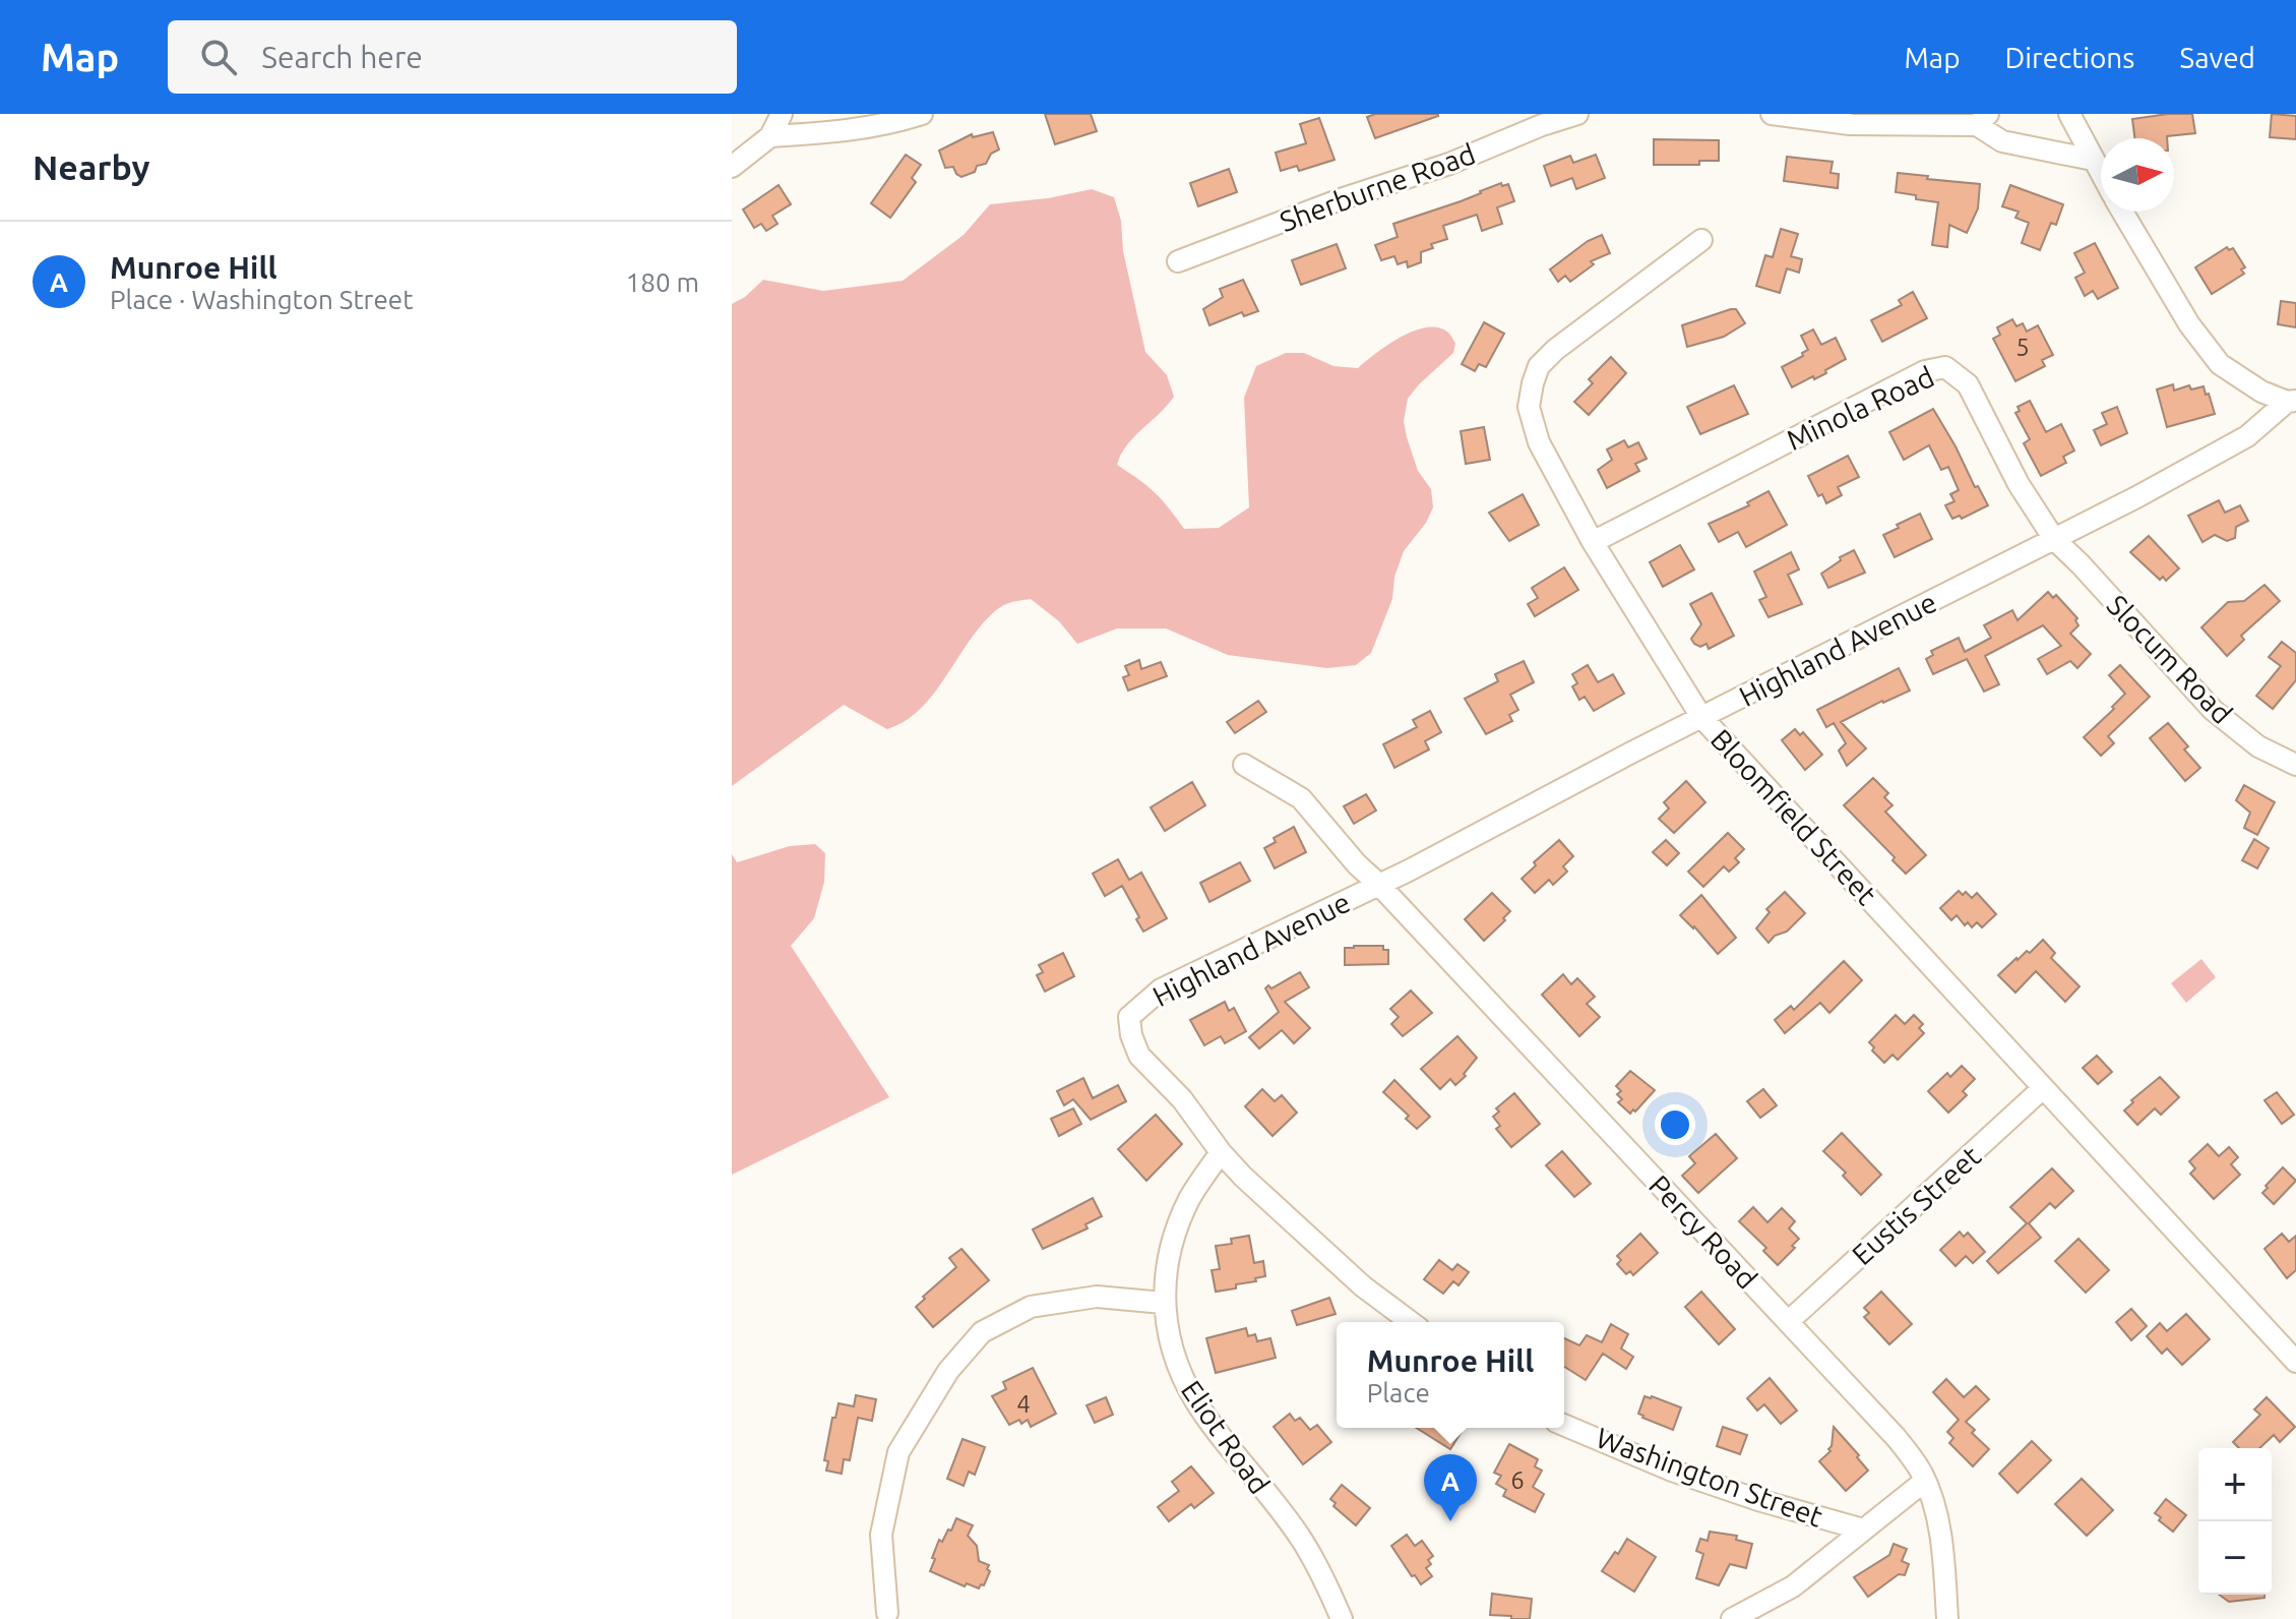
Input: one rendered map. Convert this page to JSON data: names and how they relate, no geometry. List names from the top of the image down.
{
  "streets": {
    "street": [
      "Sherburne Road",
      "Minola Road",
      "Highland Avenue",
      "Slocum Road",
      "Bloomfield Street",
      "Eustis Street",
      "Percy Road",
      "Eliot Road",
      "Washington Street"
    ]
  },
  "crossings": [
    ["Minola Road", "Highland Avenue"],
    ["Minola Road", "Slocum Road"],
    ["Minola Road", "Bloomfield Street"],
    ["Highland Avenue", "Slocum Road"],
    ["Highland Avenue", "Bloomfield Street"],
    ["Highland Avenue", "Percy Road"],
    ["Highland Avenue", "Eliot Road"],
    ["Bloomfield Street", "Eustis Street"],
    ["Eustis Street", "Percy Road"]
  ],
  "house_numbers": ["5", "4", "6"],
  "north": "right",
  "page": {
    "header": "Map",
    "search": "Search here",
    "nav": ["Map", "Directions", "Saved"],
    "heading": "Nearby",
    "list": [
      {
        "mark": "A",
        "name": "Munroe Hill",
        "note": "Place · Washington Street",
        "value": "180 m"
      }
    ],
    "popup": ["Munroe Hill", "Place"],
    "map_buttons": ["+", "−"],
    "pins": "A"
  }
}
